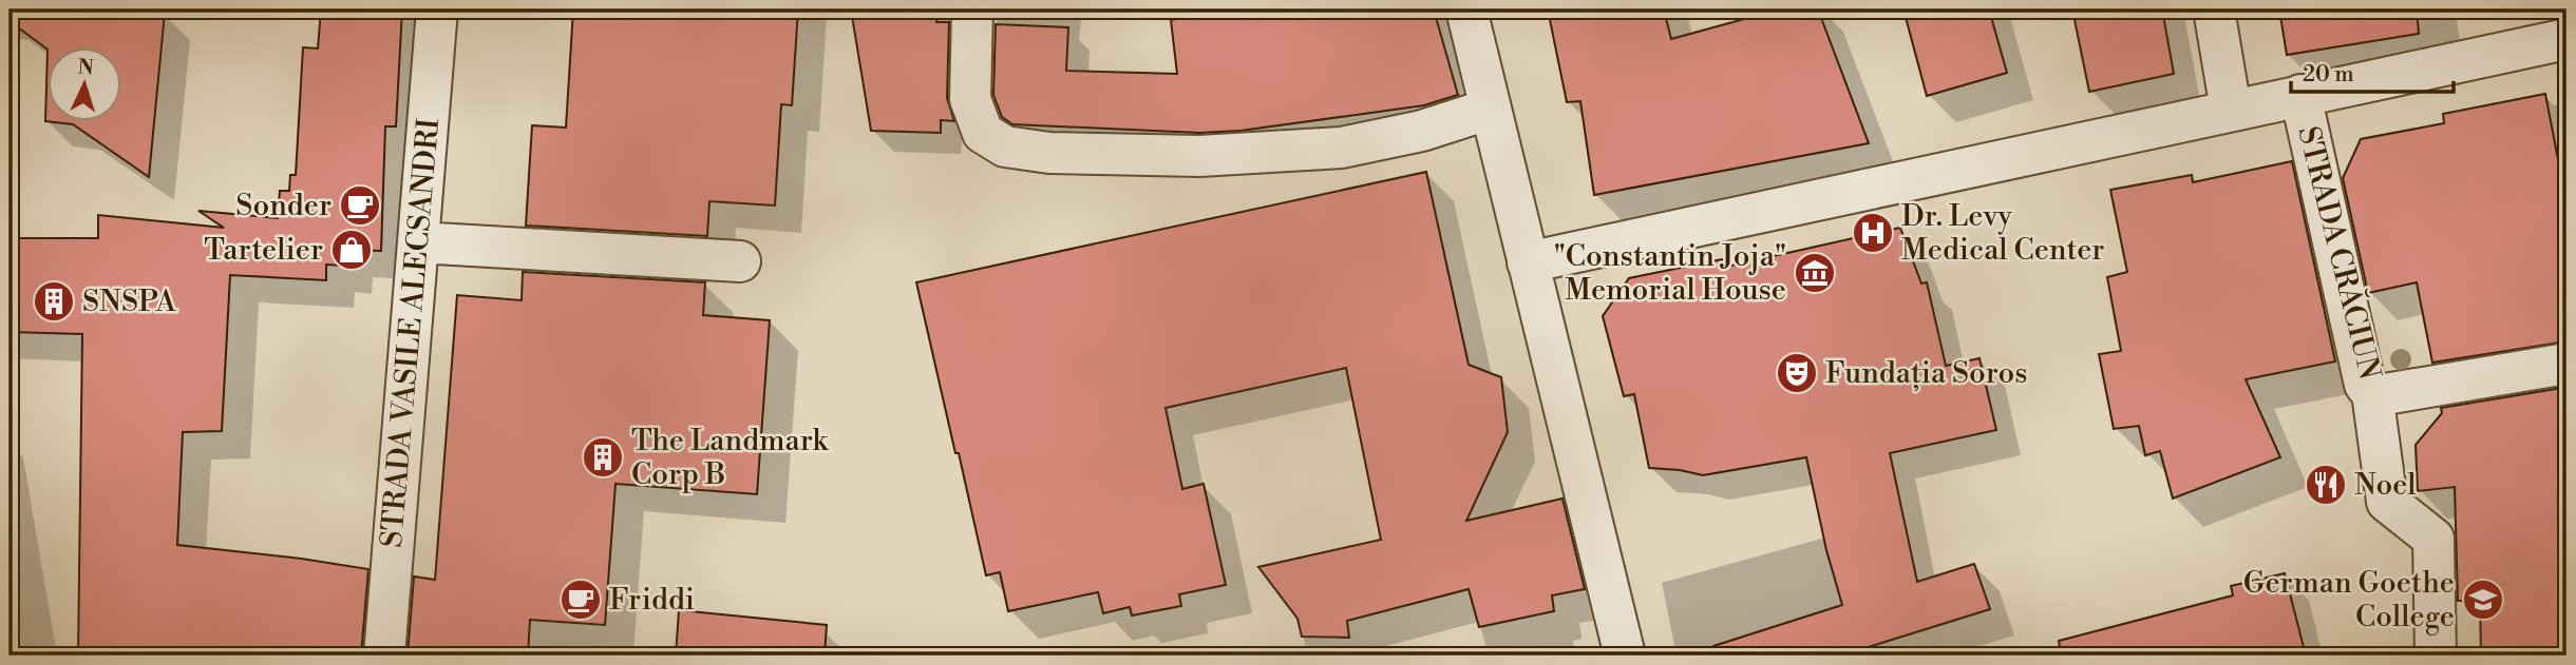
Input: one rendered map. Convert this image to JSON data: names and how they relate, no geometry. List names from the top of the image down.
{
  "streets": {
    "street": ["STRADA CRĂCIUN", "STRADA VASILE ALECSANDRI"]
  },
  "places": {
    "cafe": ["Sonder", "Friddi"],
    "hospital": ["Dr. Levy Medical Center"],
    "shop": ["Tartelier"],
    "museum": ["\"Constantin Joja\" Memorial House"],
    "building": ["SNSPA", "The Landmark Corp B"],
    "theatre": ["Fundația Soros"],
    "restaurant": ["Noel"],
    "school or university": ["German Goethe College"]
  },
  "scale_bar": "20 m",
  "north": "top"
}
